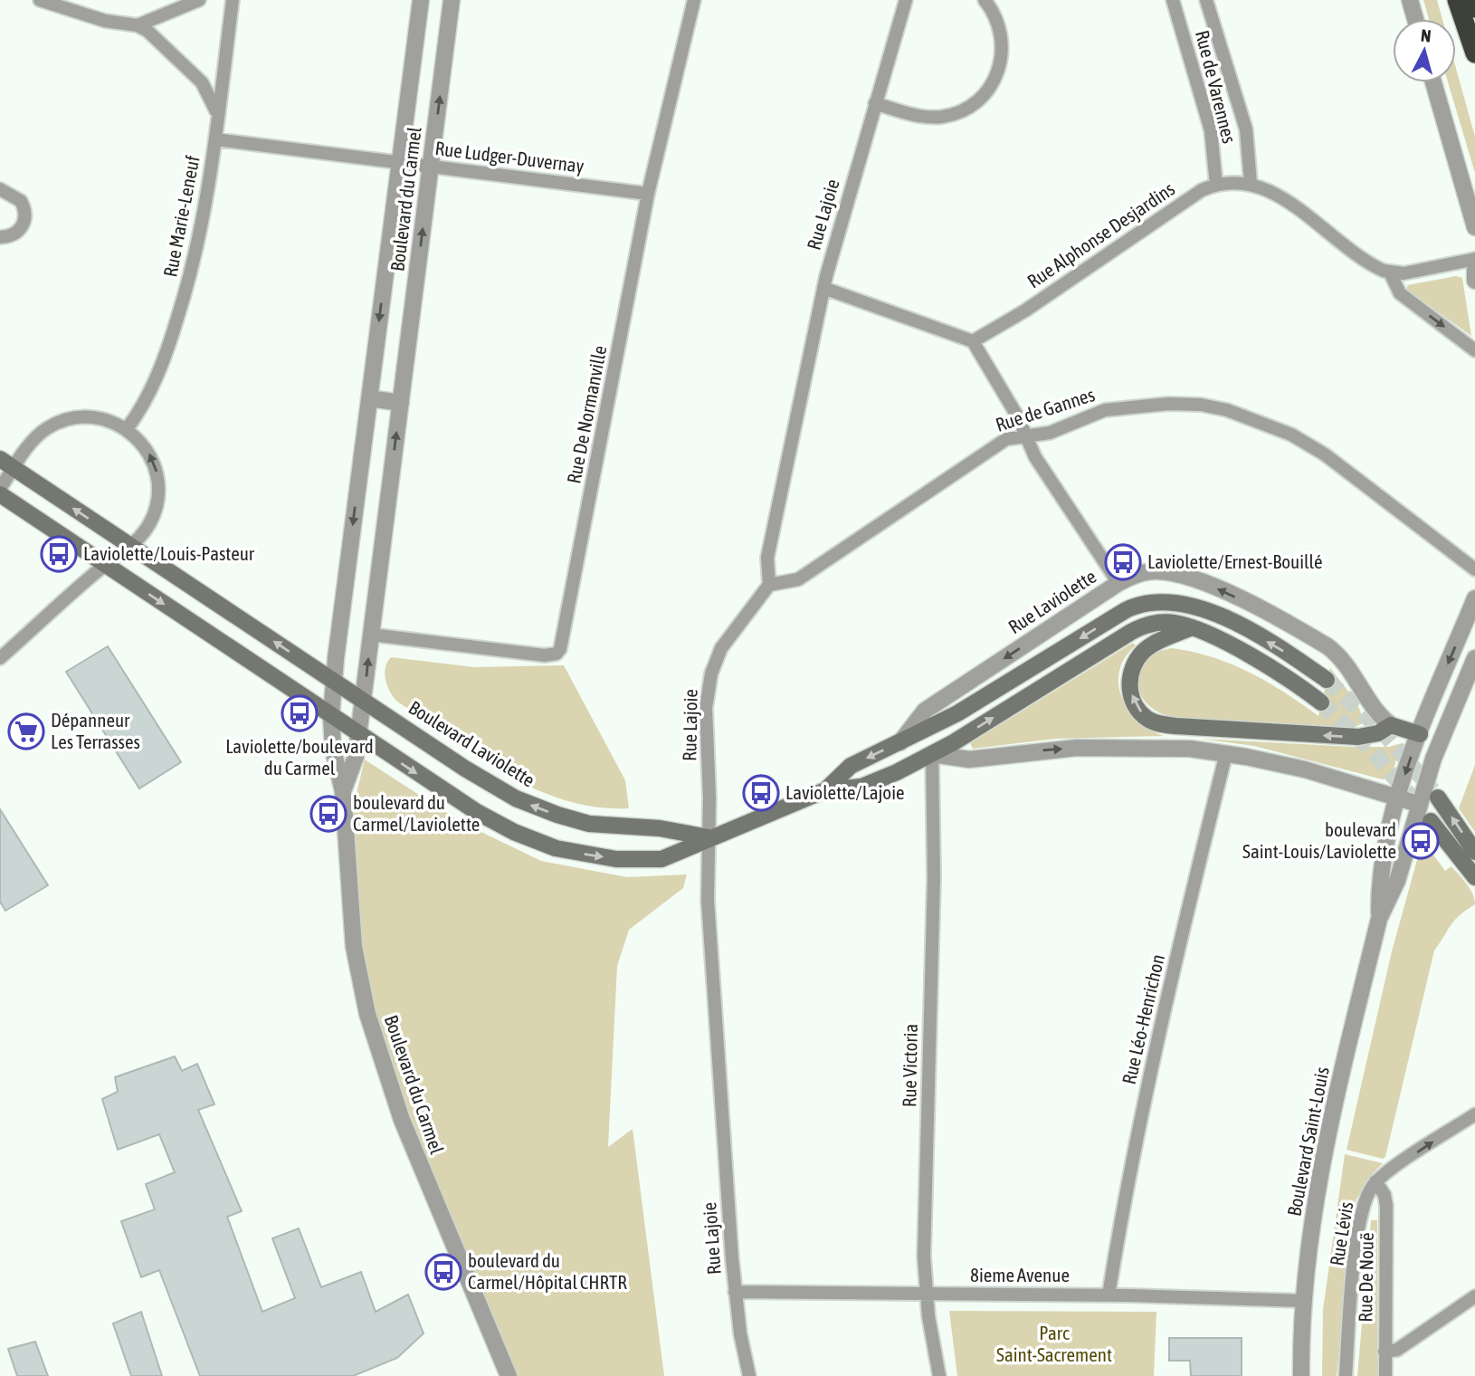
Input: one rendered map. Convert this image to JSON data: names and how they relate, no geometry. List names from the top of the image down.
{
  "streets": {
    "main road": ["Rue Laviolette", "Boulevard Laviolette"],
    "street": [
      "Rue de Varennes",
      "Rue Ludger-Duvernay",
      "Boulevard du Carmel",
      "Rue Lajoie",
      "Rue Marie-Leneuf",
      "Rue Alphonse Desjardins",
      "Rue de Gannes",
      "Rue De Normanville",
      "Rue Léo-Henrichon",
      "Rue Victoria",
      "Boulevard Saint-Louis",
      "Rue Lévis",
      "8ieme Avenue",
      "Rue De Nouë"
    ]
  },
  "crossings": [
    ["Rue de Varennes", "Rue Alphonse Desjardins"],
    ["Rue Ludger-Duvernay", "Boulevard du Carmel"],
    ["Rue Ludger-Duvernay", "Rue Marie-Leneuf"],
    ["Rue Ludger-Duvernay", "Rue De Normanville"],
    ["Boulevard du Carmel", "Rue De Normanville"],
    ["Boulevard du Carmel", "Boulevard Laviolette"],
    ["Rue Lajoie", "Rue de Gannes"],
    ["Rue Lajoie", "Rue Laviolette"],
    ["Rue Lajoie", "Boulevard Laviolette"],
    ["Rue Lajoie", "8ieme Avenue"],
    ["Rue Laviolette", "Boulevard Laviolette"],
    ["Rue Laviolette", "Rue Victoria"],
    ["Rue Léo-Henrichon", "8ieme Avenue"],
    ["Rue Victoria", "8ieme Avenue"],
    ["Boulevard Saint-Louis", "8ieme Avenue"],
    ["Rue Lévis", "Rue De Nouë"]
  ],
  "one_way": ["Rue Lévis"],
  "parks": ["Parc Saint-Sacrement"],
  "places": {
    "bus stop": [
      "Laviolette/Louis-Pasteur",
      "Laviolette/Ernest-Bouillé",
      "Laviolette/boulevard du Carmel",
      "Laviolette/Lajoie",
      "boulevard du Carmel/Laviolette",
      "boulevard Saint-Louis/Laviolette",
      "boulevard du Carmel/Hôpital CHRTR"
    ],
    "supermarket": ["Dépanneur Les Terrasses"]
  },
  "north": "top"
}
